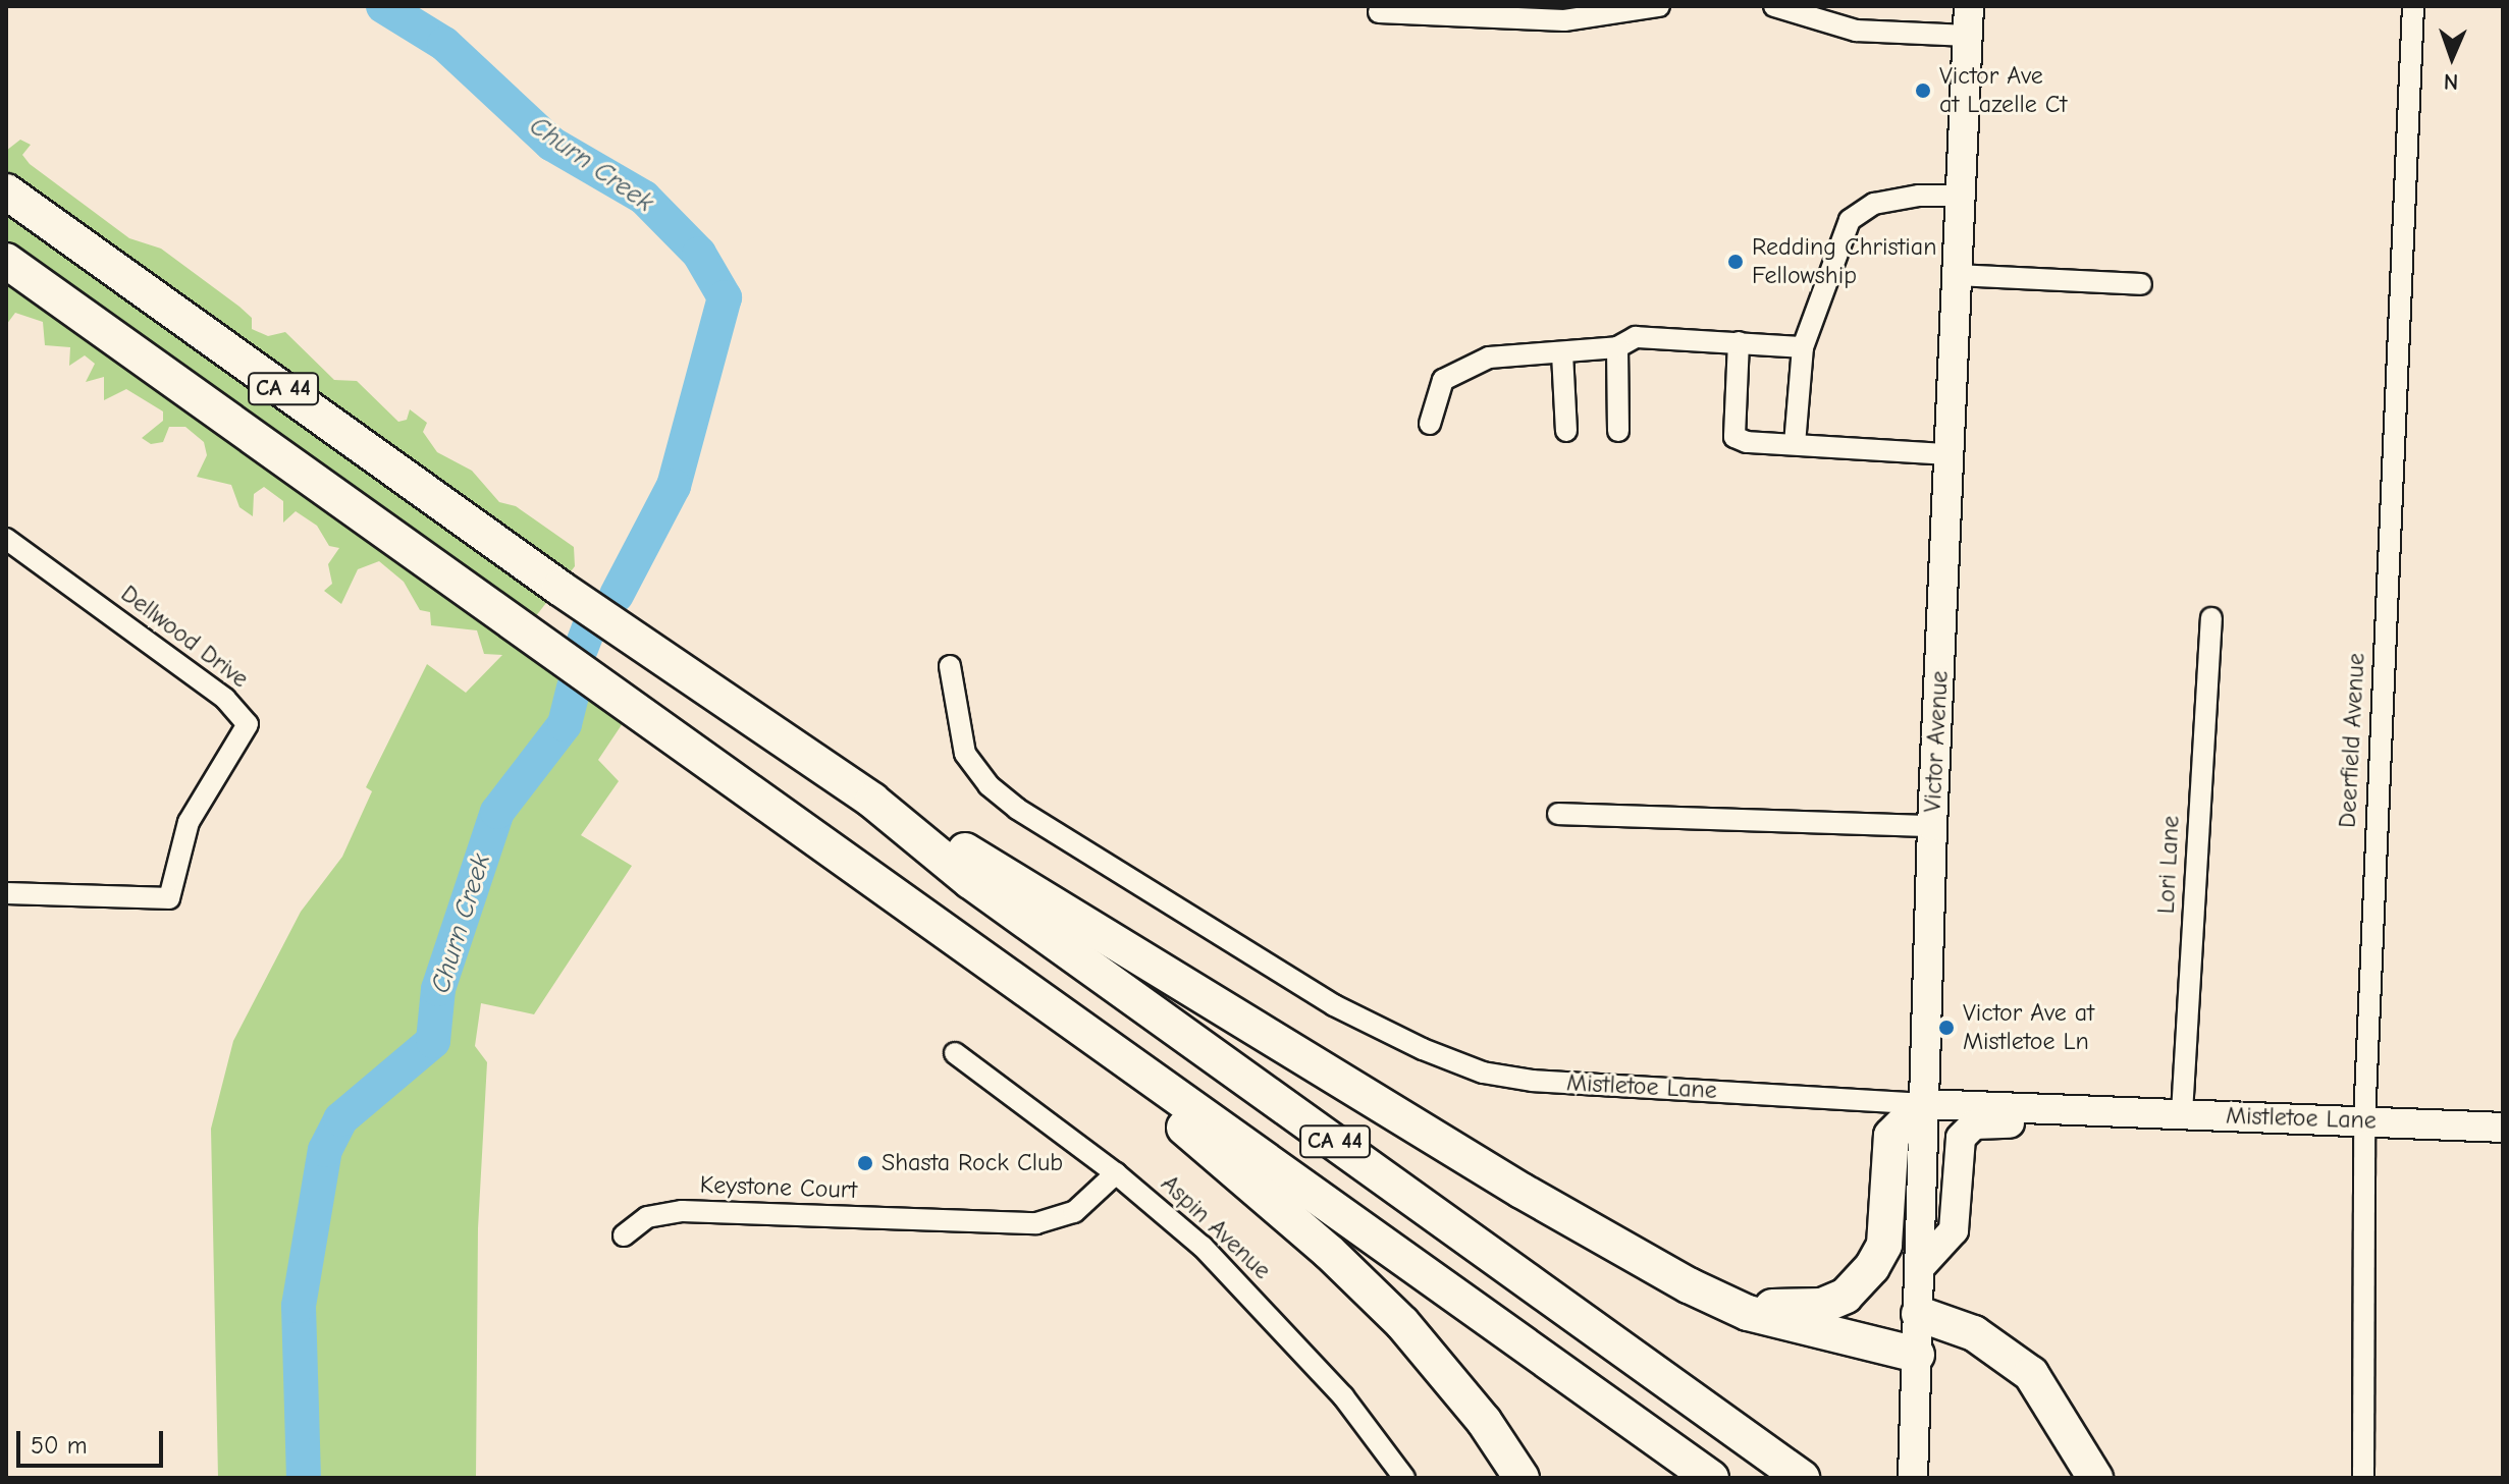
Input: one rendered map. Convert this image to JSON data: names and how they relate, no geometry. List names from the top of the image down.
{
  "streets": {
    "highway": ["CA 44"],
    "main road": ["Victor Avenue", "Mistletoe Lane"],
    "street": [
      "Dellwood Drive",
      "Deerfield Avenue",
      "Lori Lane",
      "Keystone Court",
      "Aspin Avenue"
    ]
  },
  "crossings": [
    ["Deerfield Avenue", "Mistletoe Lane"],
    ["Victor Avenue", "Mistletoe Lane"],
    ["Lori Lane", "Mistletoe Lane"],
    ["Keystone Court", "Aspin Avenue"]
  ],
  "water": ["Churn Creek"],
  "places": [
    "Victor Ave at Lazelle Ct",
    "Redding Christian Fellowship",
    "Victor Ave at Mistletoe Ln",
    "Shasta Rock Club"
  ],
  "scale_bar": "50 m",
  "north": "bottom"
}
